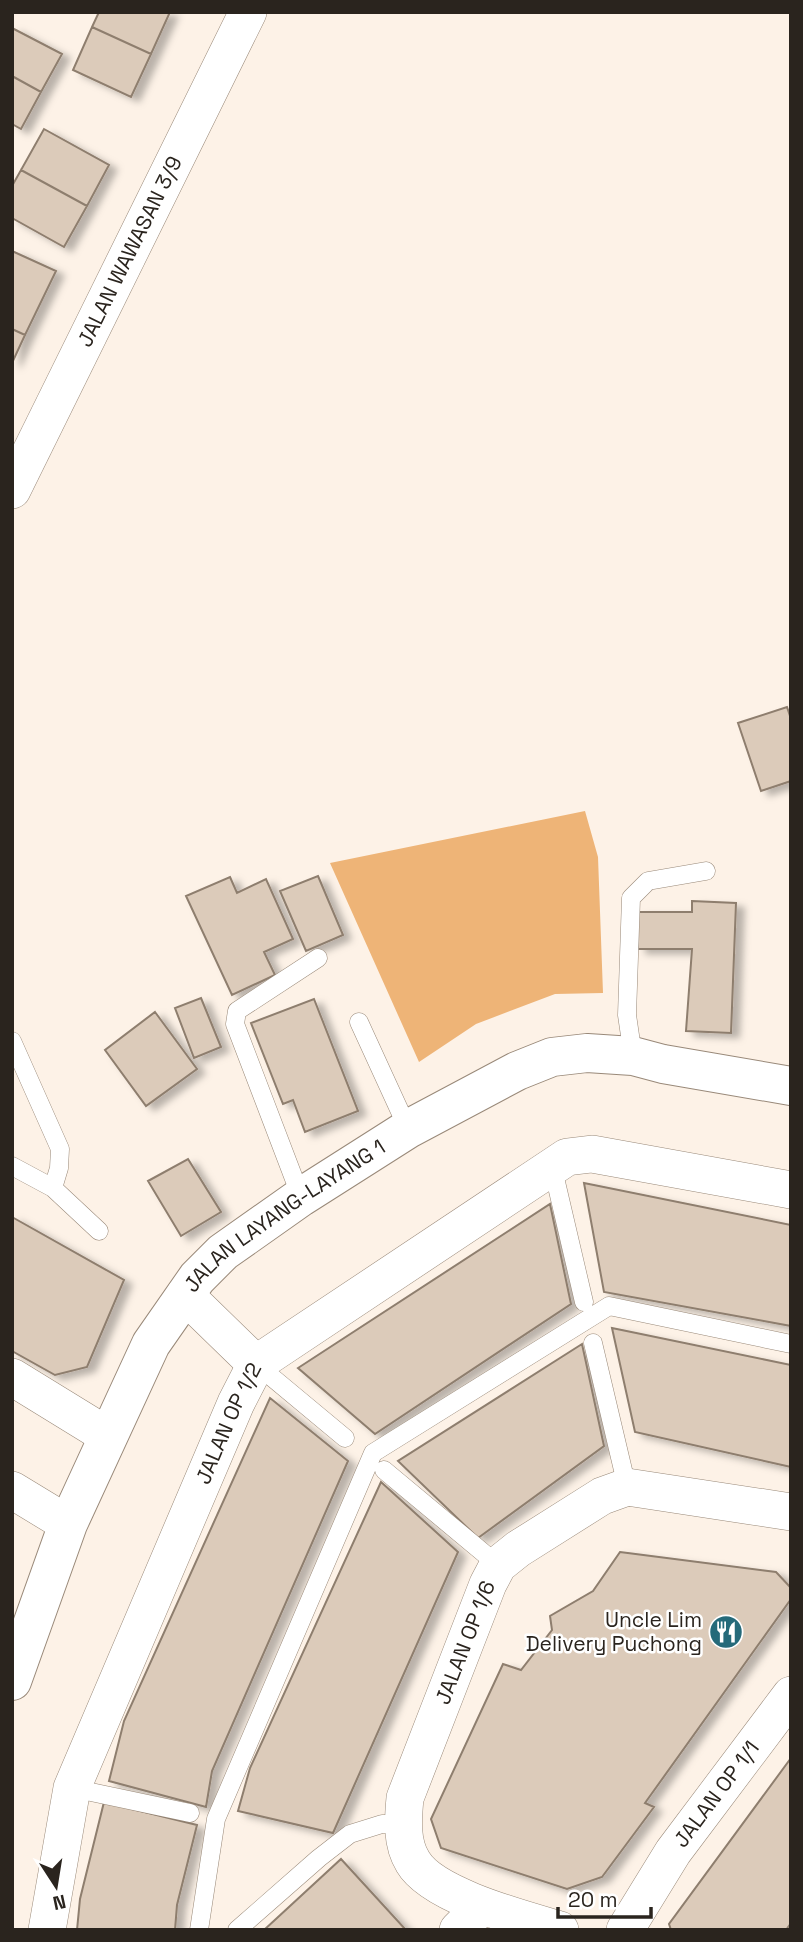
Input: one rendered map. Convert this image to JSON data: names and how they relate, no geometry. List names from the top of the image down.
{
  "streets": {
    "street": [
      "JALAN WAWASAN 3/9",
      "JALAN LAYANG-LAYANG 1",
      "JALAN OP 1/2",
      "JALAN OP 1/6",
      "JALAN OP 1/1"
    ]
  },
  "places": {
    "restaurant": ["Uncle Lim Delivery Puchong"]
  },
  "scale_bar": "20 m",
  "north": "bottom"
}
